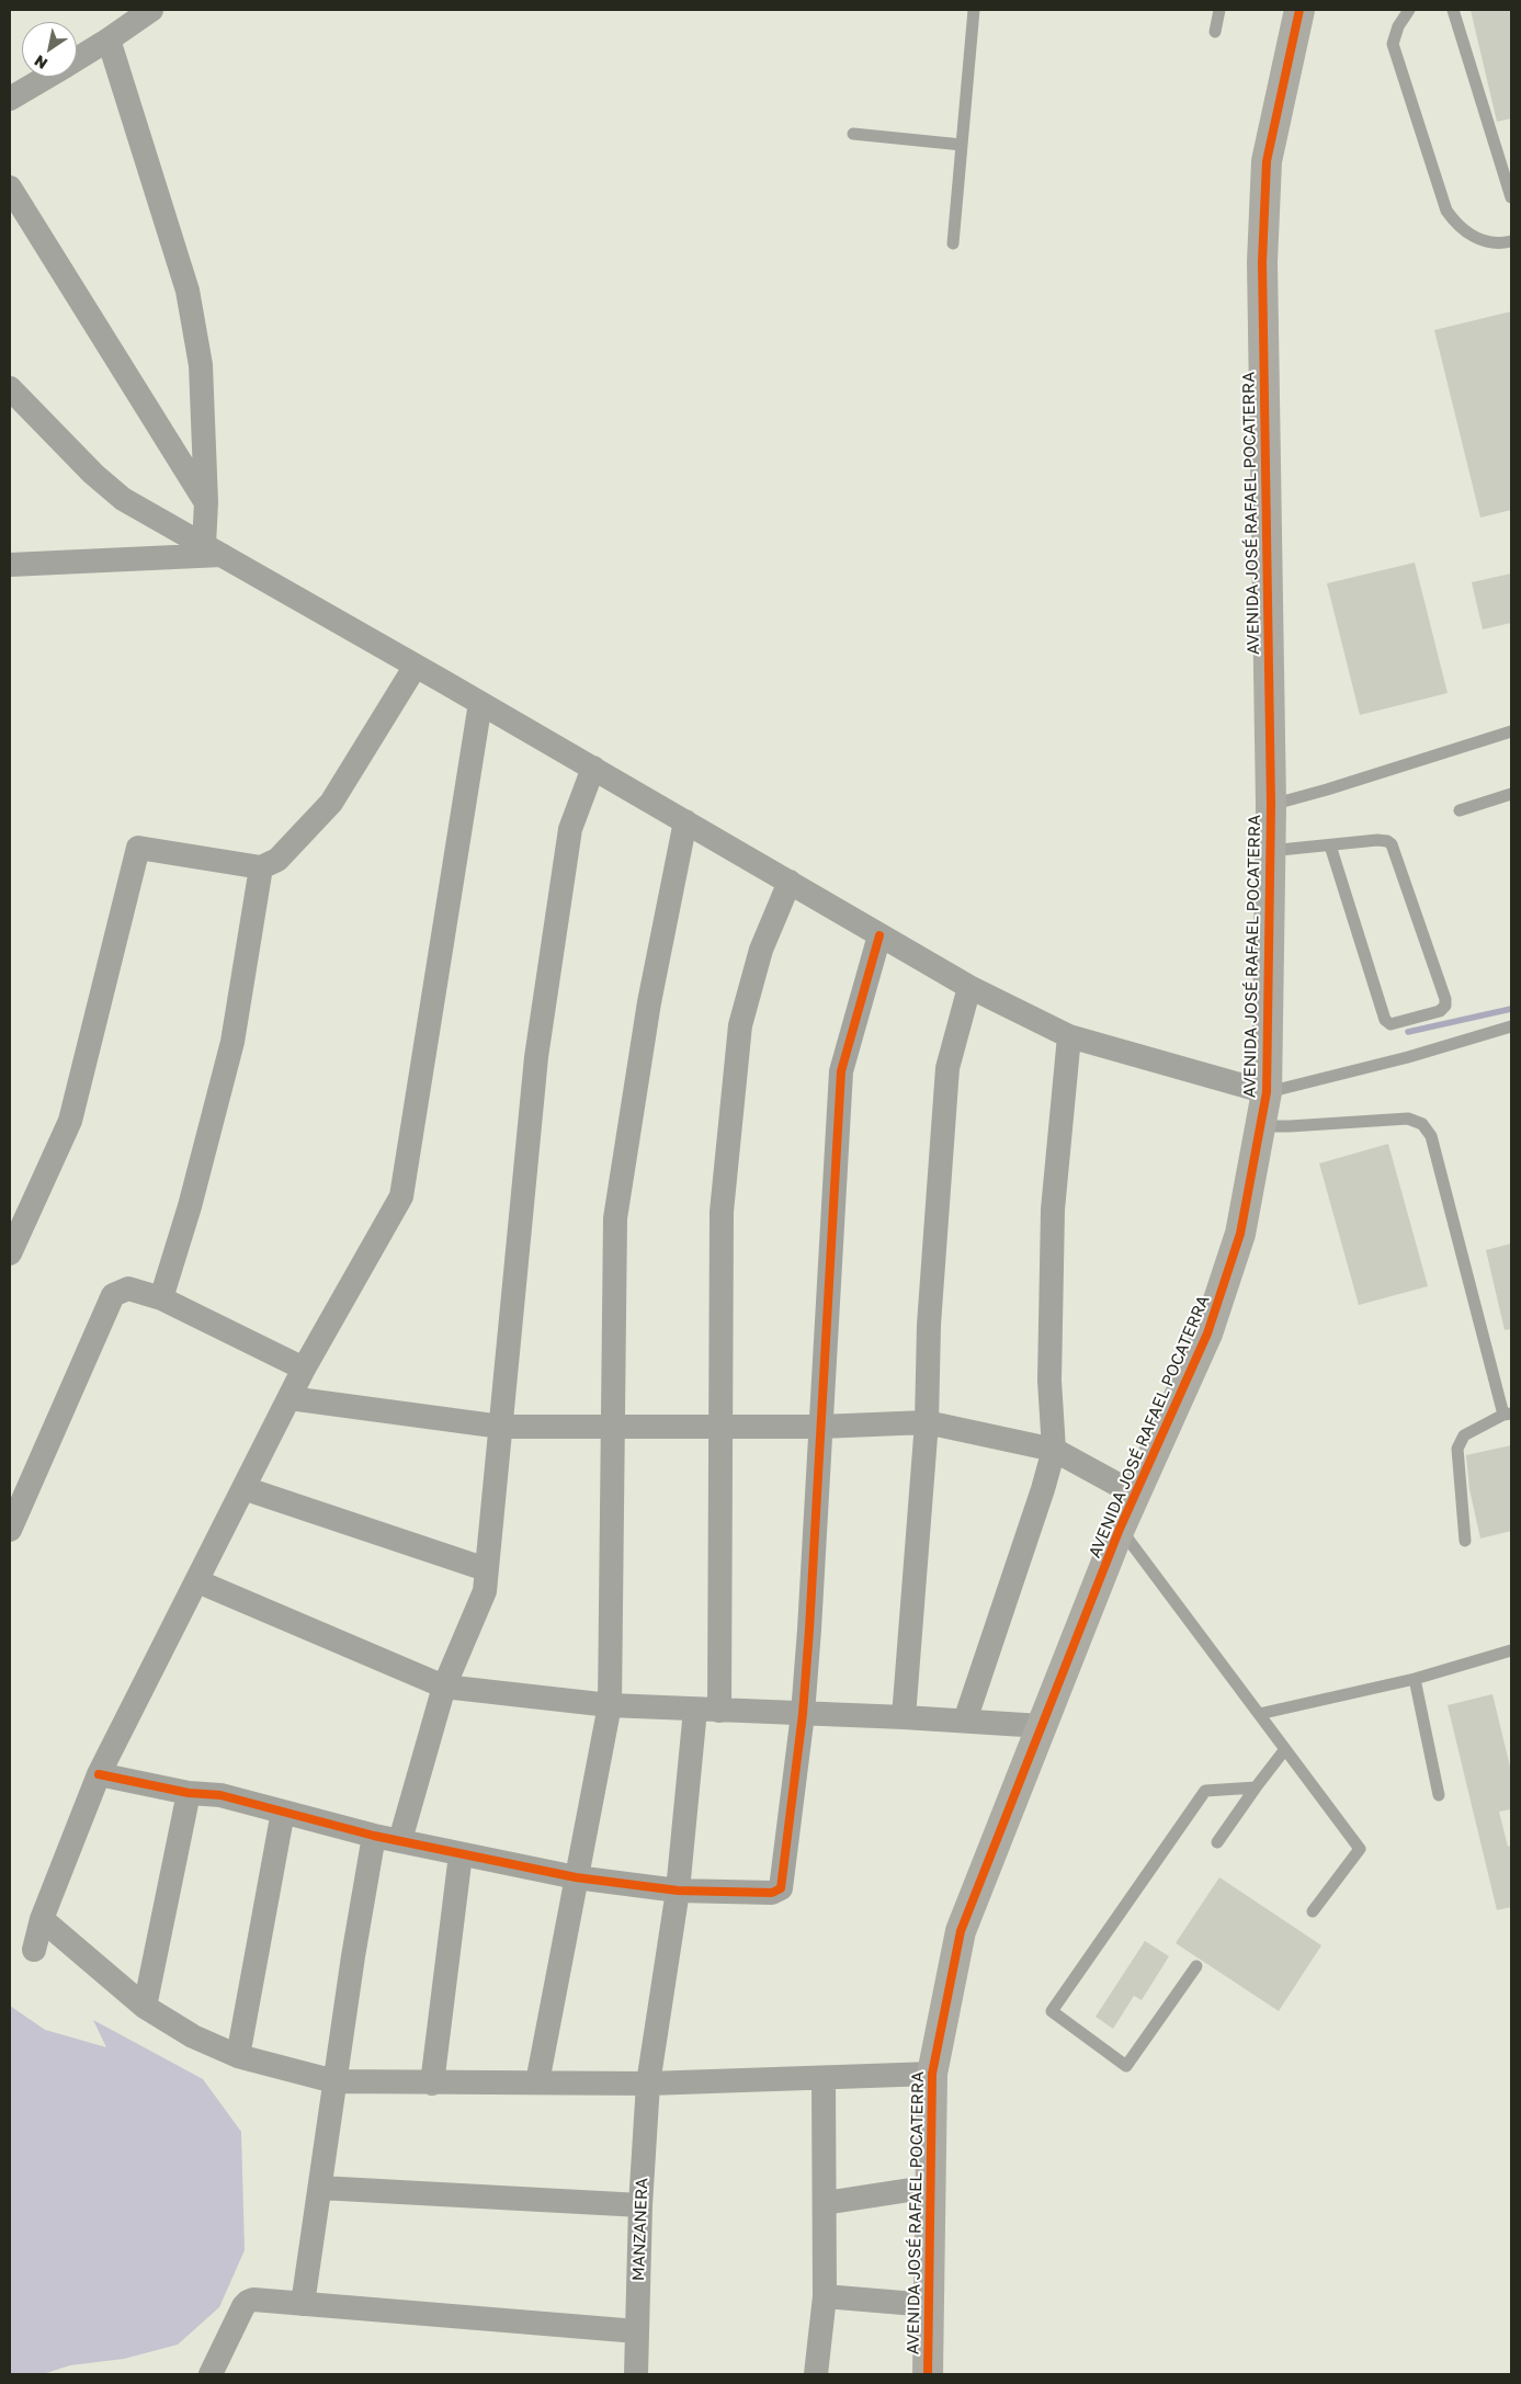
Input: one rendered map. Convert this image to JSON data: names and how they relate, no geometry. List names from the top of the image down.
{
  "streets": {
    "street": ["AVENIDA JOSÉ RAFAEL POCATERRA", "MANZANERA"]
  },
  "north": "bottom left"
}
